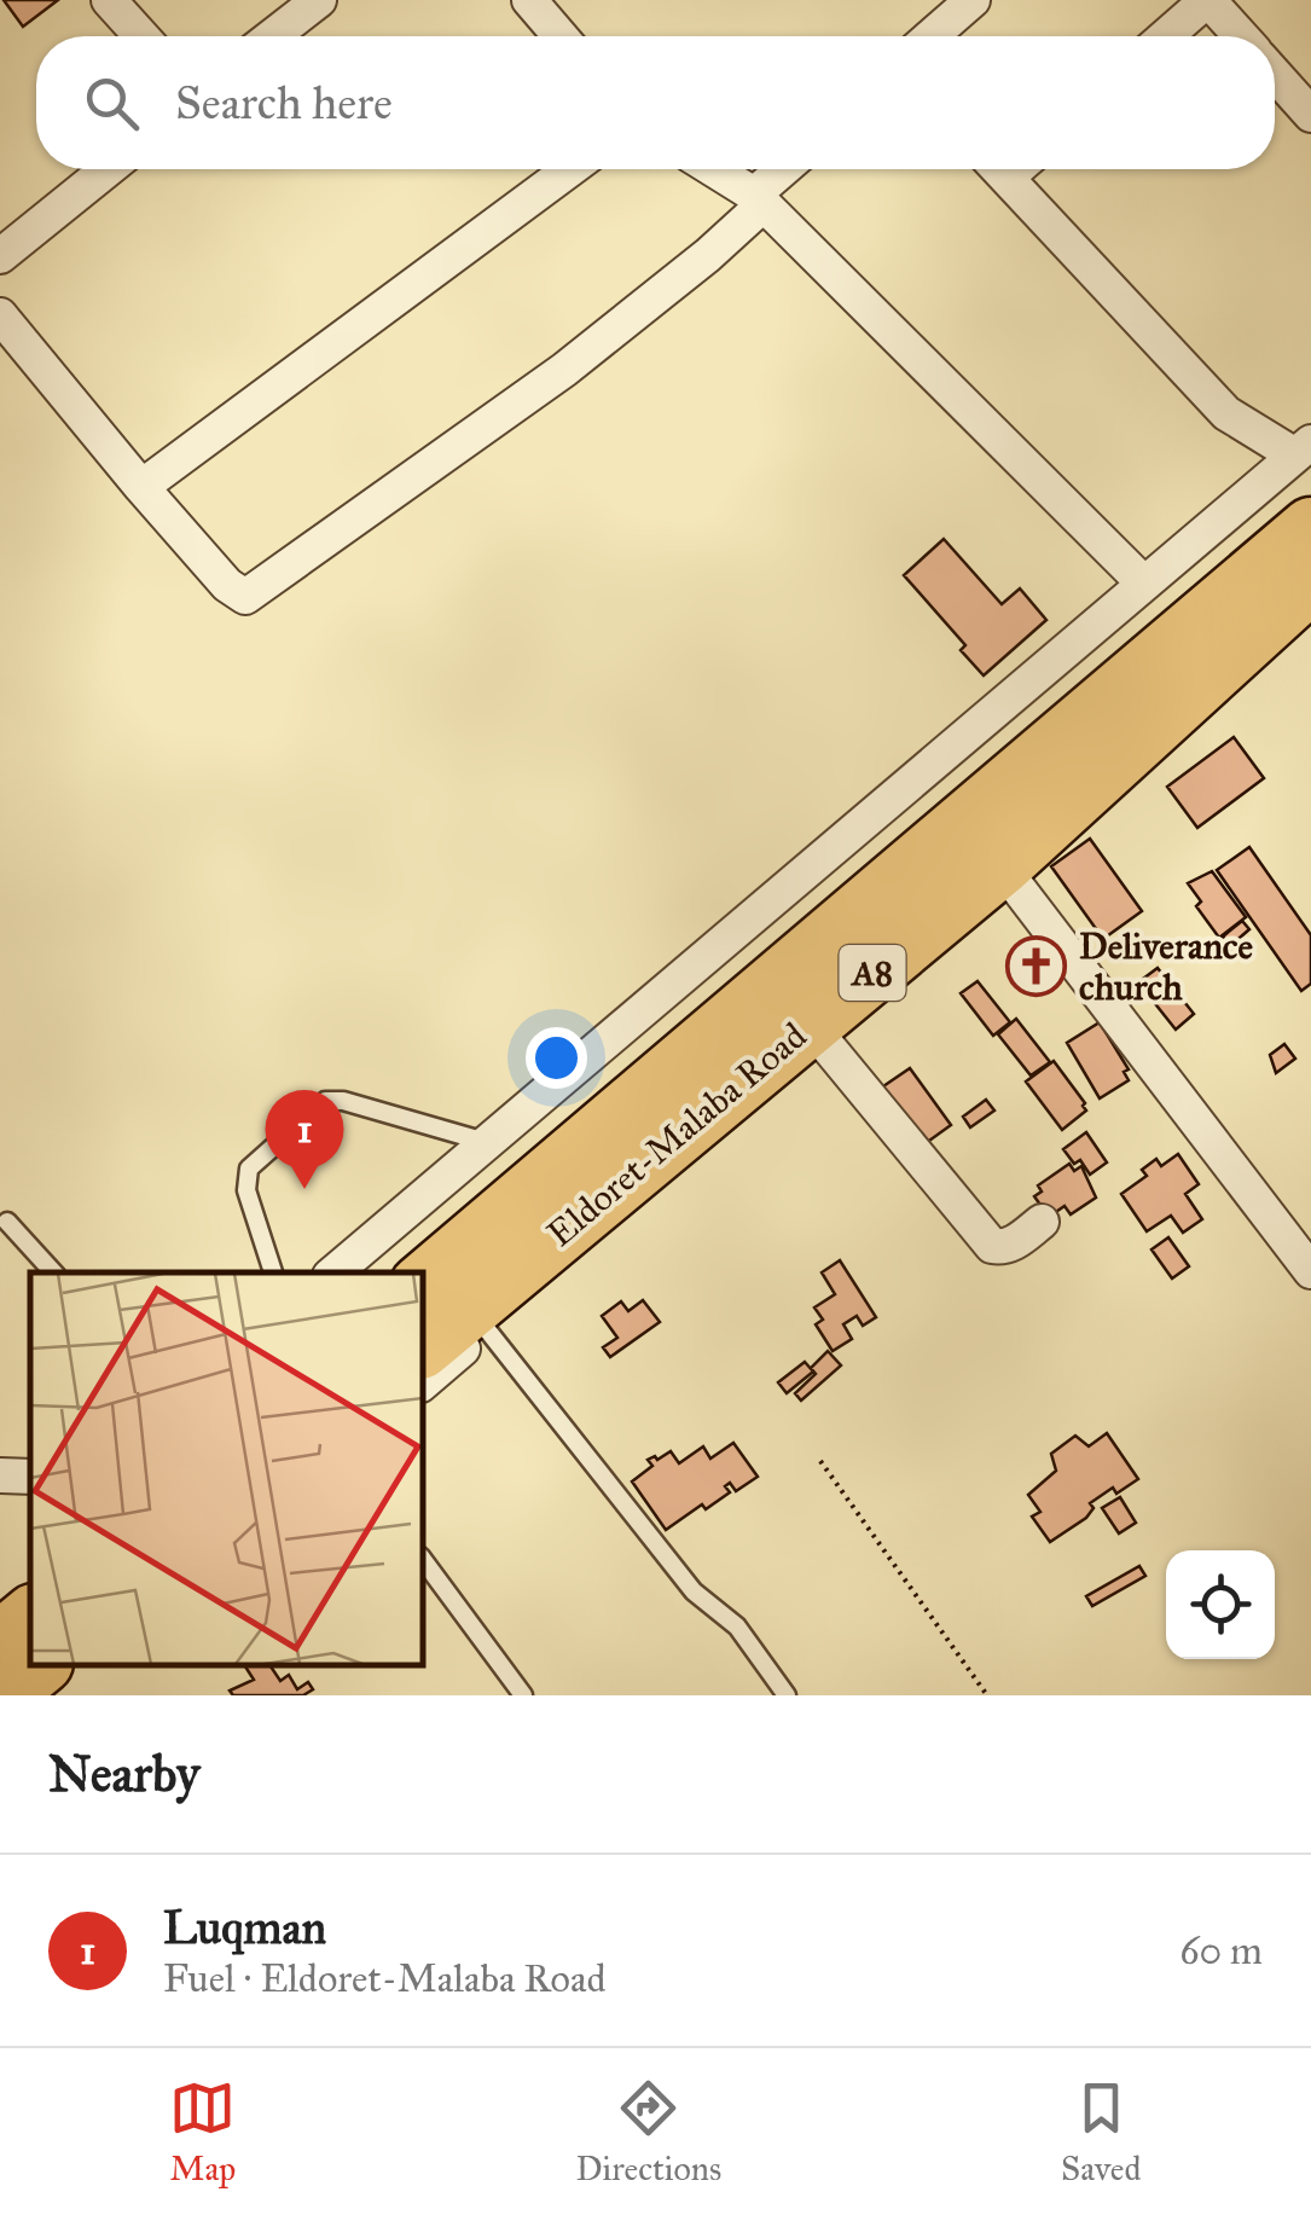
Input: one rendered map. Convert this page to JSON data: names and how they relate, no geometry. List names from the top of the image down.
{
  "streets": {
    "highway": ["A8", "Eldoret-Malaba Road"]
  },
  "places": {
    "church": ["Deliverance church"]
  },
  "page": {
    "search": "Search here",
    "pins": "1",
    "heading": "Nearby",
    "list": [
      {
        "mark": "1",
        "name": "Luqman",
        "note": "Fuel · Eldoret-Malaba Road",
        "value": "60 m"
      }
    ],
    "nav": ["Map", "Directions", "Saved"]
  }
}
